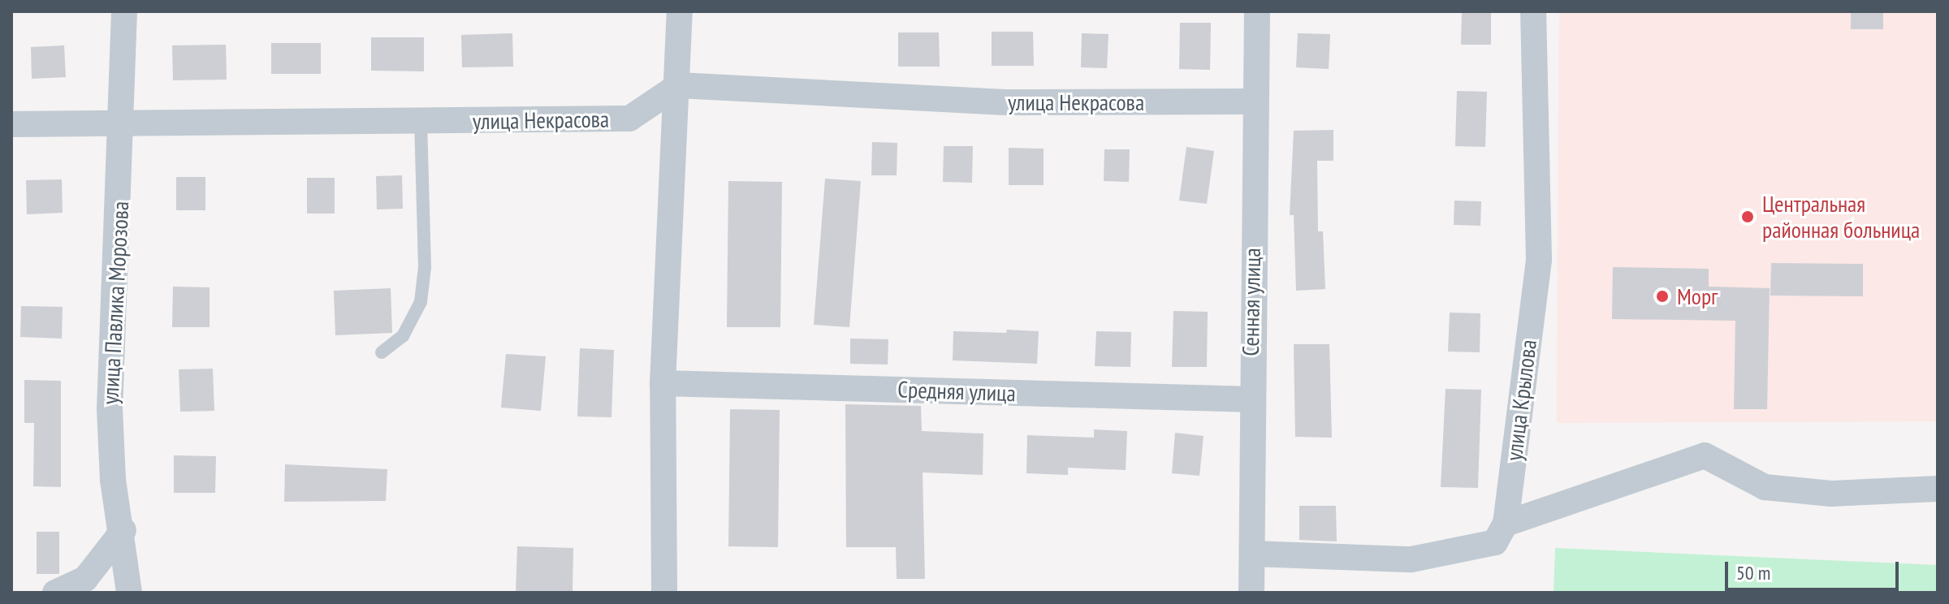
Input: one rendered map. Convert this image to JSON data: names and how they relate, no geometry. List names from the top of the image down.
{
  "streets": {
    "street": [
      "улица Некрасова",
      "Сенная улица",
      "улица Павлика Морозова",
      "Средняя улица",
      "улица Крылова"
    ]
  },
  "crossings": [
    ["улица Некрасова", "Сенная улица"],
    ["улица Некрасова", "улица Павлика Морозова"],
    ["Сенная улица", "Средняя улица"]
  ],
  "places": ["Центральная районная больница", "Морг"],
  "scale_bar": "50 m"
}
